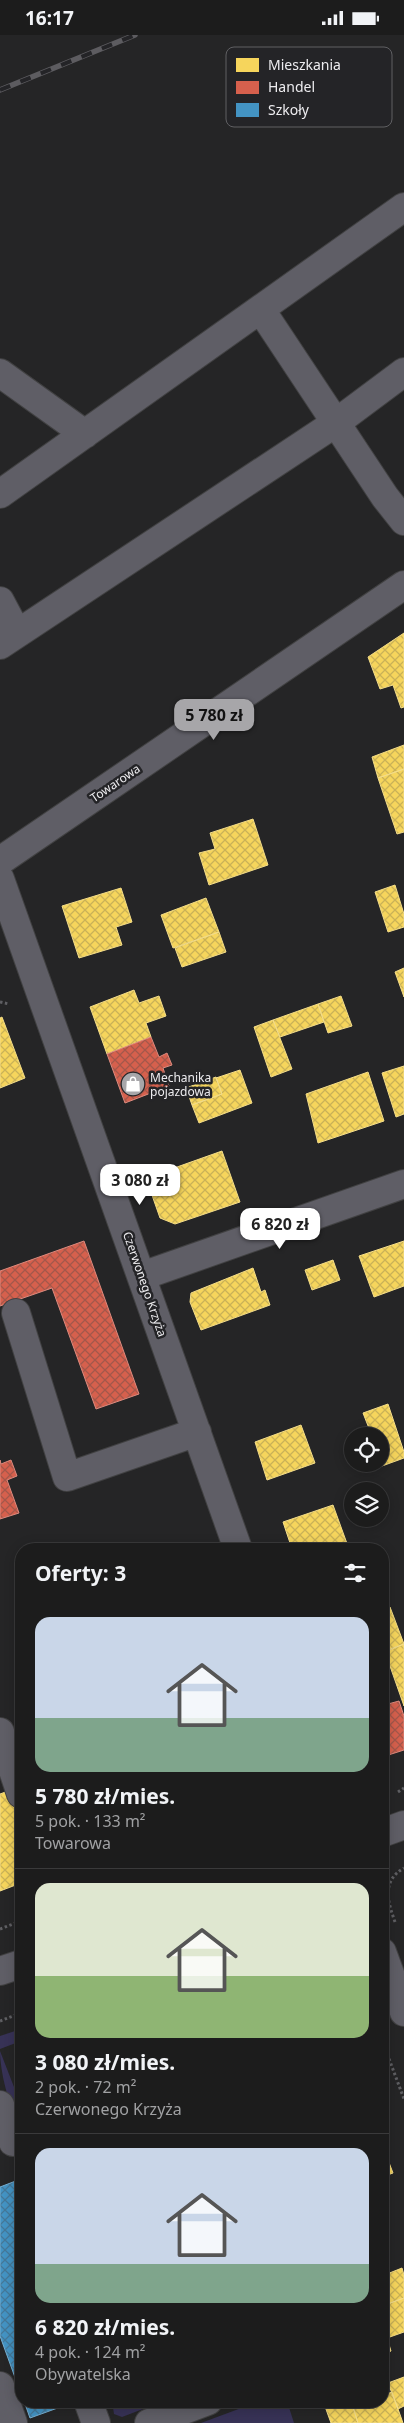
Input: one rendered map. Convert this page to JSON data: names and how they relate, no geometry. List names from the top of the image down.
{
  "streets": {
    "street": ["Towarowa", "Czerwonego Krzyża"]
  },
  "places": {
    "shop": ["Mechanika pojazdowa"]
  },
  "legend": ["Mieszkania", "Handel", "Szkoły"],
  "page": {
    "status": "16:17",
    "price": ["5 780 zł", "3 080 zł", "6 820 zł"],
    "heading": "Oferty: 3",
    "list": [
      {
        "name": "5 780 zł/mies.",
        "note": "5 pok. · 133 m² · Towarowa"
      },
      {
        "name": "3 080 zł/mies.",
        "note": "2 pok. · 72 m² · Czerwonego Krzyża"
      },
      {
        "name": "6 820 zł/mies.",
        "note": "4 pok. · 124 m² · Obywatelska"
      }
    ]
  }
}
